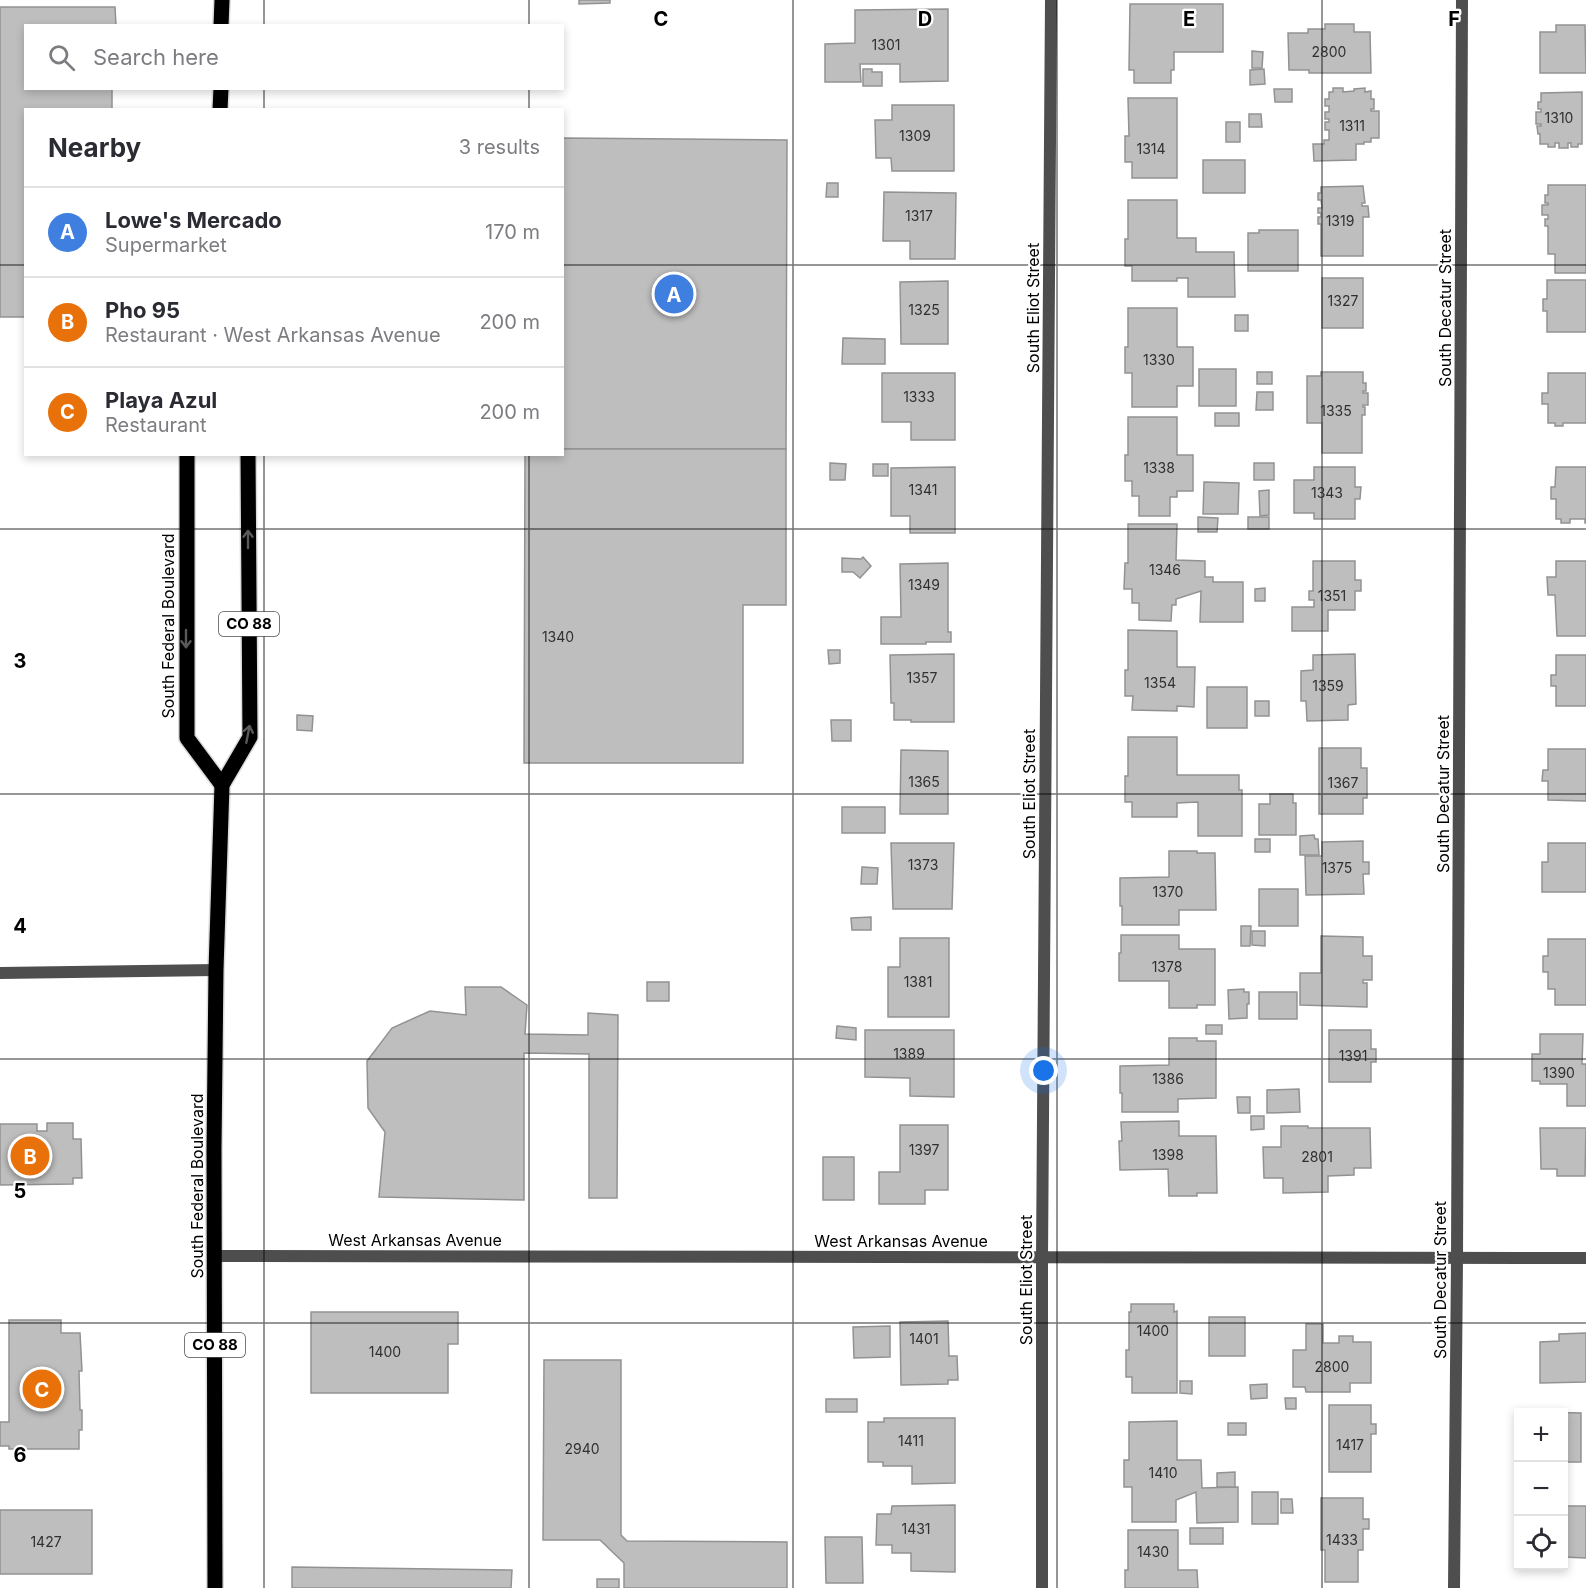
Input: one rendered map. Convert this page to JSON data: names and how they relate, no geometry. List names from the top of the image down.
{
  "streets": {
    "main road": ["CO 88", "South Federal Boulevard"],
    "street": ["South Eliot Street", "South Decatur Street", "West Arkansas Avenue"]
  },
  "crossings": [
    ["South Eliot Street", "West Arkansas Avenue"],
    ["South Decatur Street", "West Arkansas Avenue"],
    ["South Federal Boulevard", "West Arkansas Avenue"]
  ],
  "house_numbers": [
    "1301",
    "2800",
    "1310",
    "1311",
    "1309",
    "1314",
    "1317",
    "1319",
    "1327",
    "1325",
    "1330",
    "1333",
    "1335",
    "1338",
    "1341",
    "1343",
    "1346",
    "1349",
    "1351",
    "1340",
    "1357",
    "1354",
    "1359",
    "1365",
    "1367",
    "1373",
    "1375",
    "1370",
    "1378",
    "1381",
    "1389",
    "1391",
    "1390",
    "1386",
    "1397",
    "1398",
    "2801",
    "1400",
    "1401",
    "1400",
    "2800",
    "1411",
    "1417",
    "2940",
    "1410",
    "1431",
    "1433",
    "1427",
    "1430"
  ],
  "page": {
    "search": "Search here",
    "heading": ["Nearby", "3 results"],
    "list": [
      {
        "mark": "A",
        "name": "Lowe's Mercado",
        "note": "Supermarket",
        "value": "170 m"
      },
      {
        "mark": "B",
        "name": "Pho 95",
        "note": "Restaurant · West Arkansas Avenue",
        "value": "200 m"
      },
      {
        "mark": "C",
        "name": "Playa Azul",
        "note": "Restaurant",
        "value": "200 m"
      }
    ],
    "pins": ["A", "B", "C"],
    "map_buttons": ["+", "−"]
  },
  "grid": {
    "columns": [
      "C",
      "D",
      "E",
      "F"
    ],
    "rows": [
      "3",
      "4",
      "5",
      "6"
    ]
  }
}
